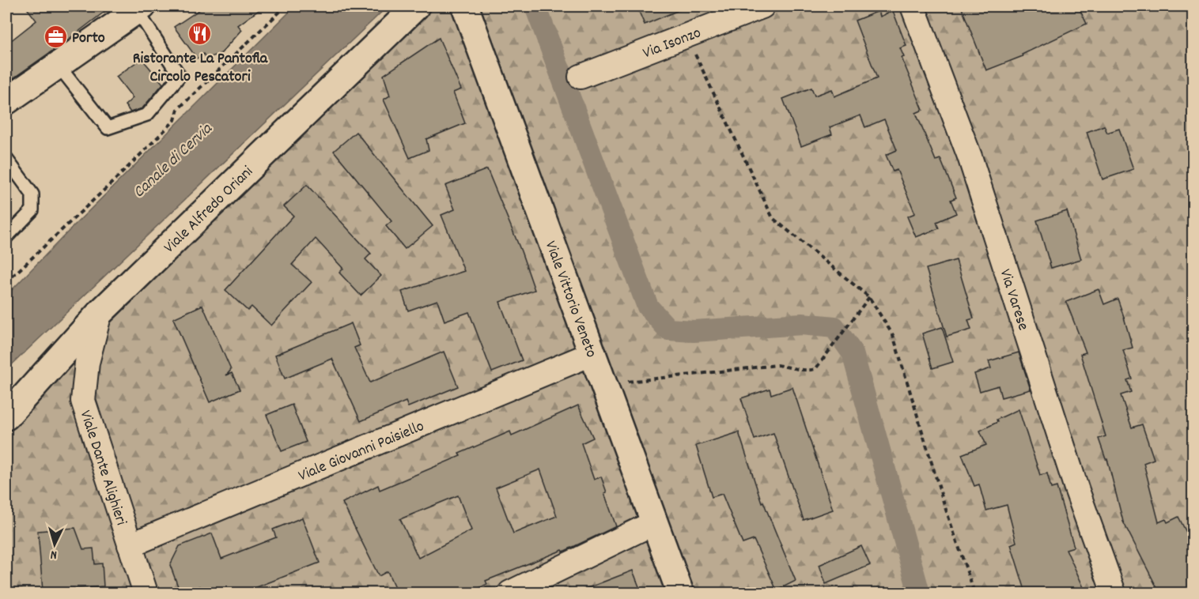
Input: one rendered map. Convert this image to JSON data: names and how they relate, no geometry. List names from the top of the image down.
{
  "streets": {
    "street": [
      "Via Isonzo",
      "Viale Alfredo Oriani",
      "Via Varese",
      "Viale Vittorio Veneto",
      "Viale Giovanni Paisiello",
      "Viale Dante Alighieri"
    ]
  },
  "crossings": [
    ["Viale Alfredo Oriani", "Viale Dante Alighieri"],
    ["Viale Vittorio Veneto", "Viale Giovanni Paisiello"],
    ["Viale Giovanni Paisiello", "Viale Dante Alighieri"]
  ],
  "water": ["Canale di Cervia"],
  "places": {
    "restaurant": ["Ristorante La Pantofla Circolo Pescatori"],
    "office": ["Porto"]
  },
  "north": "bottom"
}
